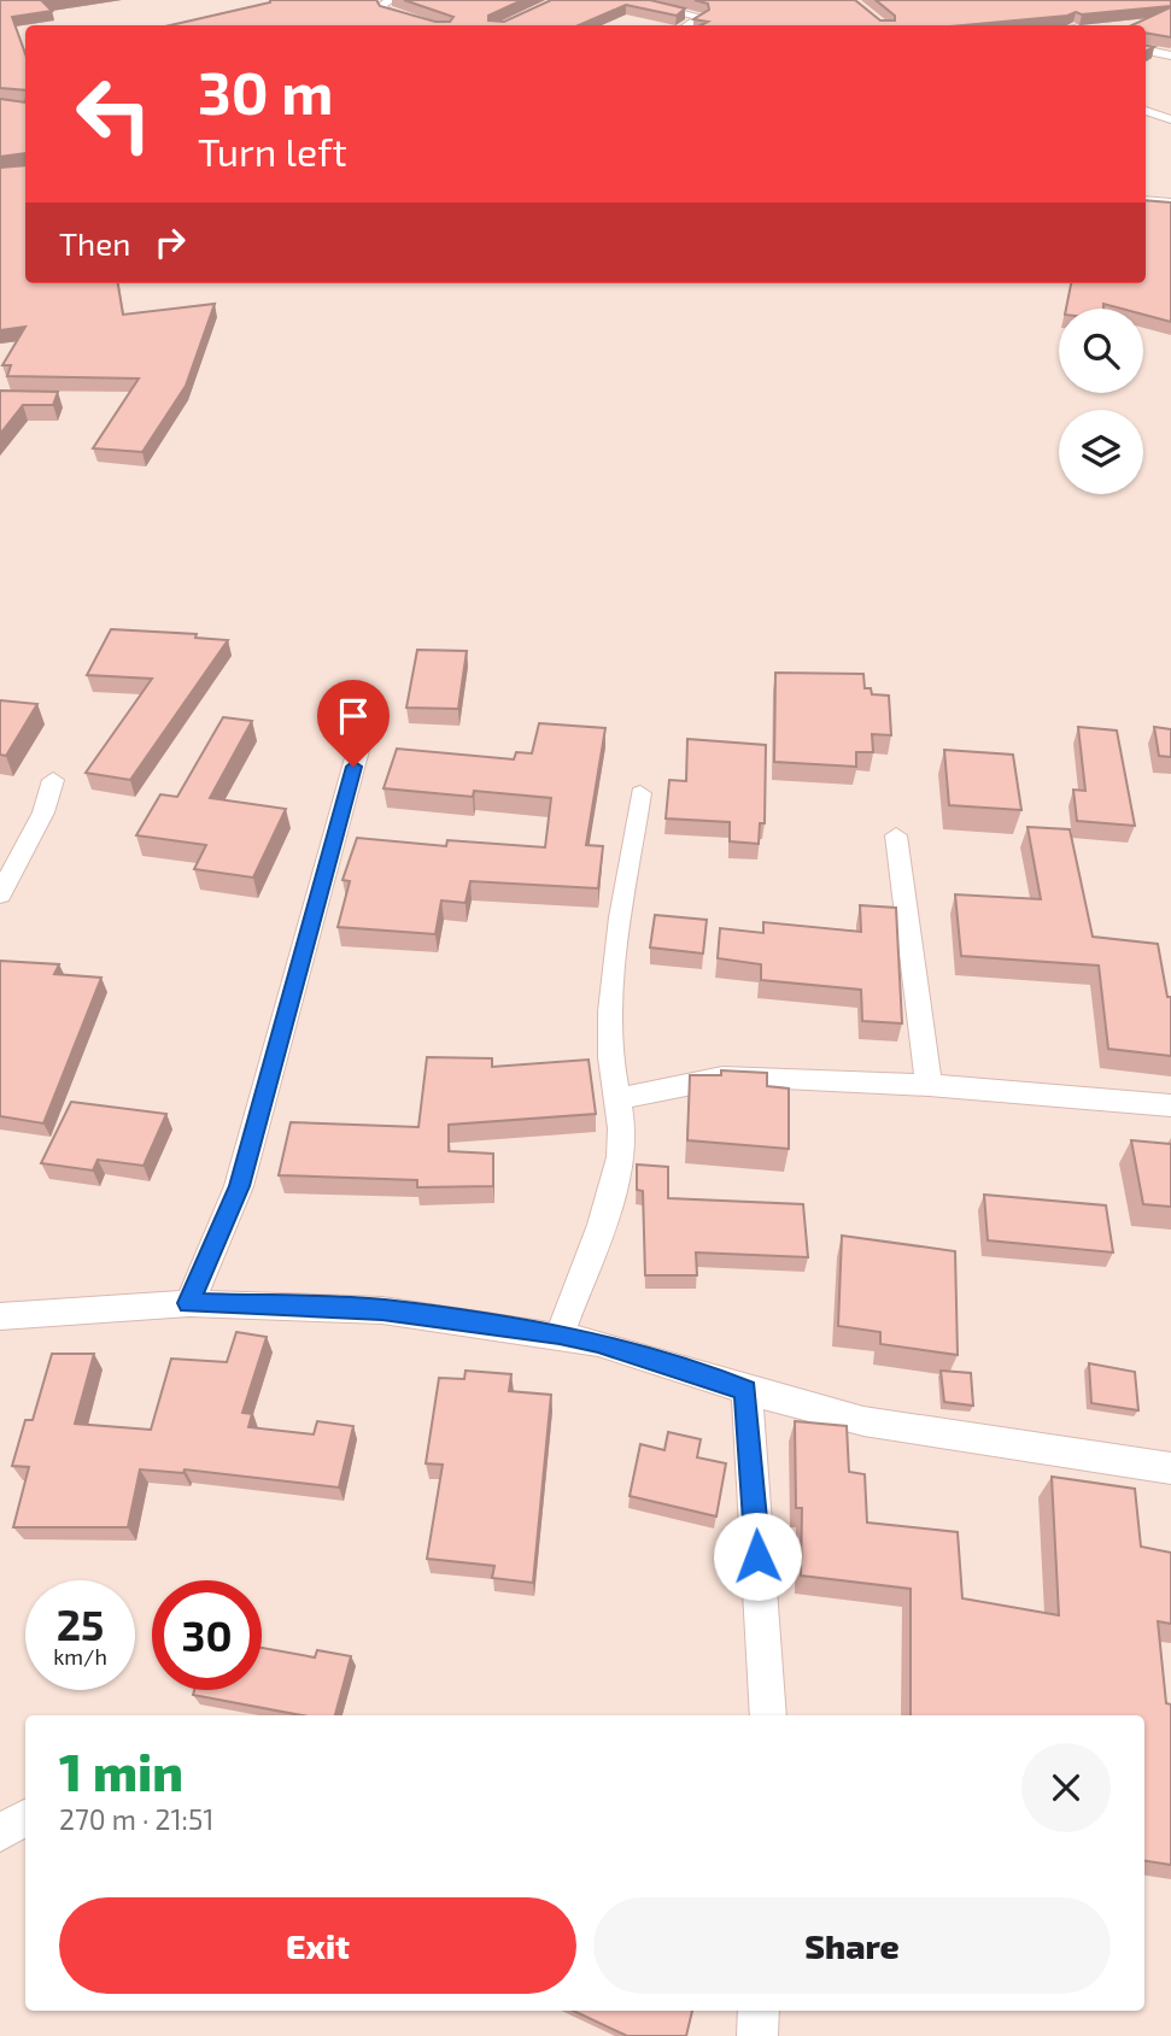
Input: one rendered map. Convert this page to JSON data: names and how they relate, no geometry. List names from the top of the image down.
{
  "page": {
    "turn": ["30 m", "Turn left"],
    "then": "Then",
    "speed": "25 km/h",
    "limit": "30",
    "heading": ["1 min", "270 m · 21:51"],
    "buttons": ["Exit", "Share"]
  }
}
